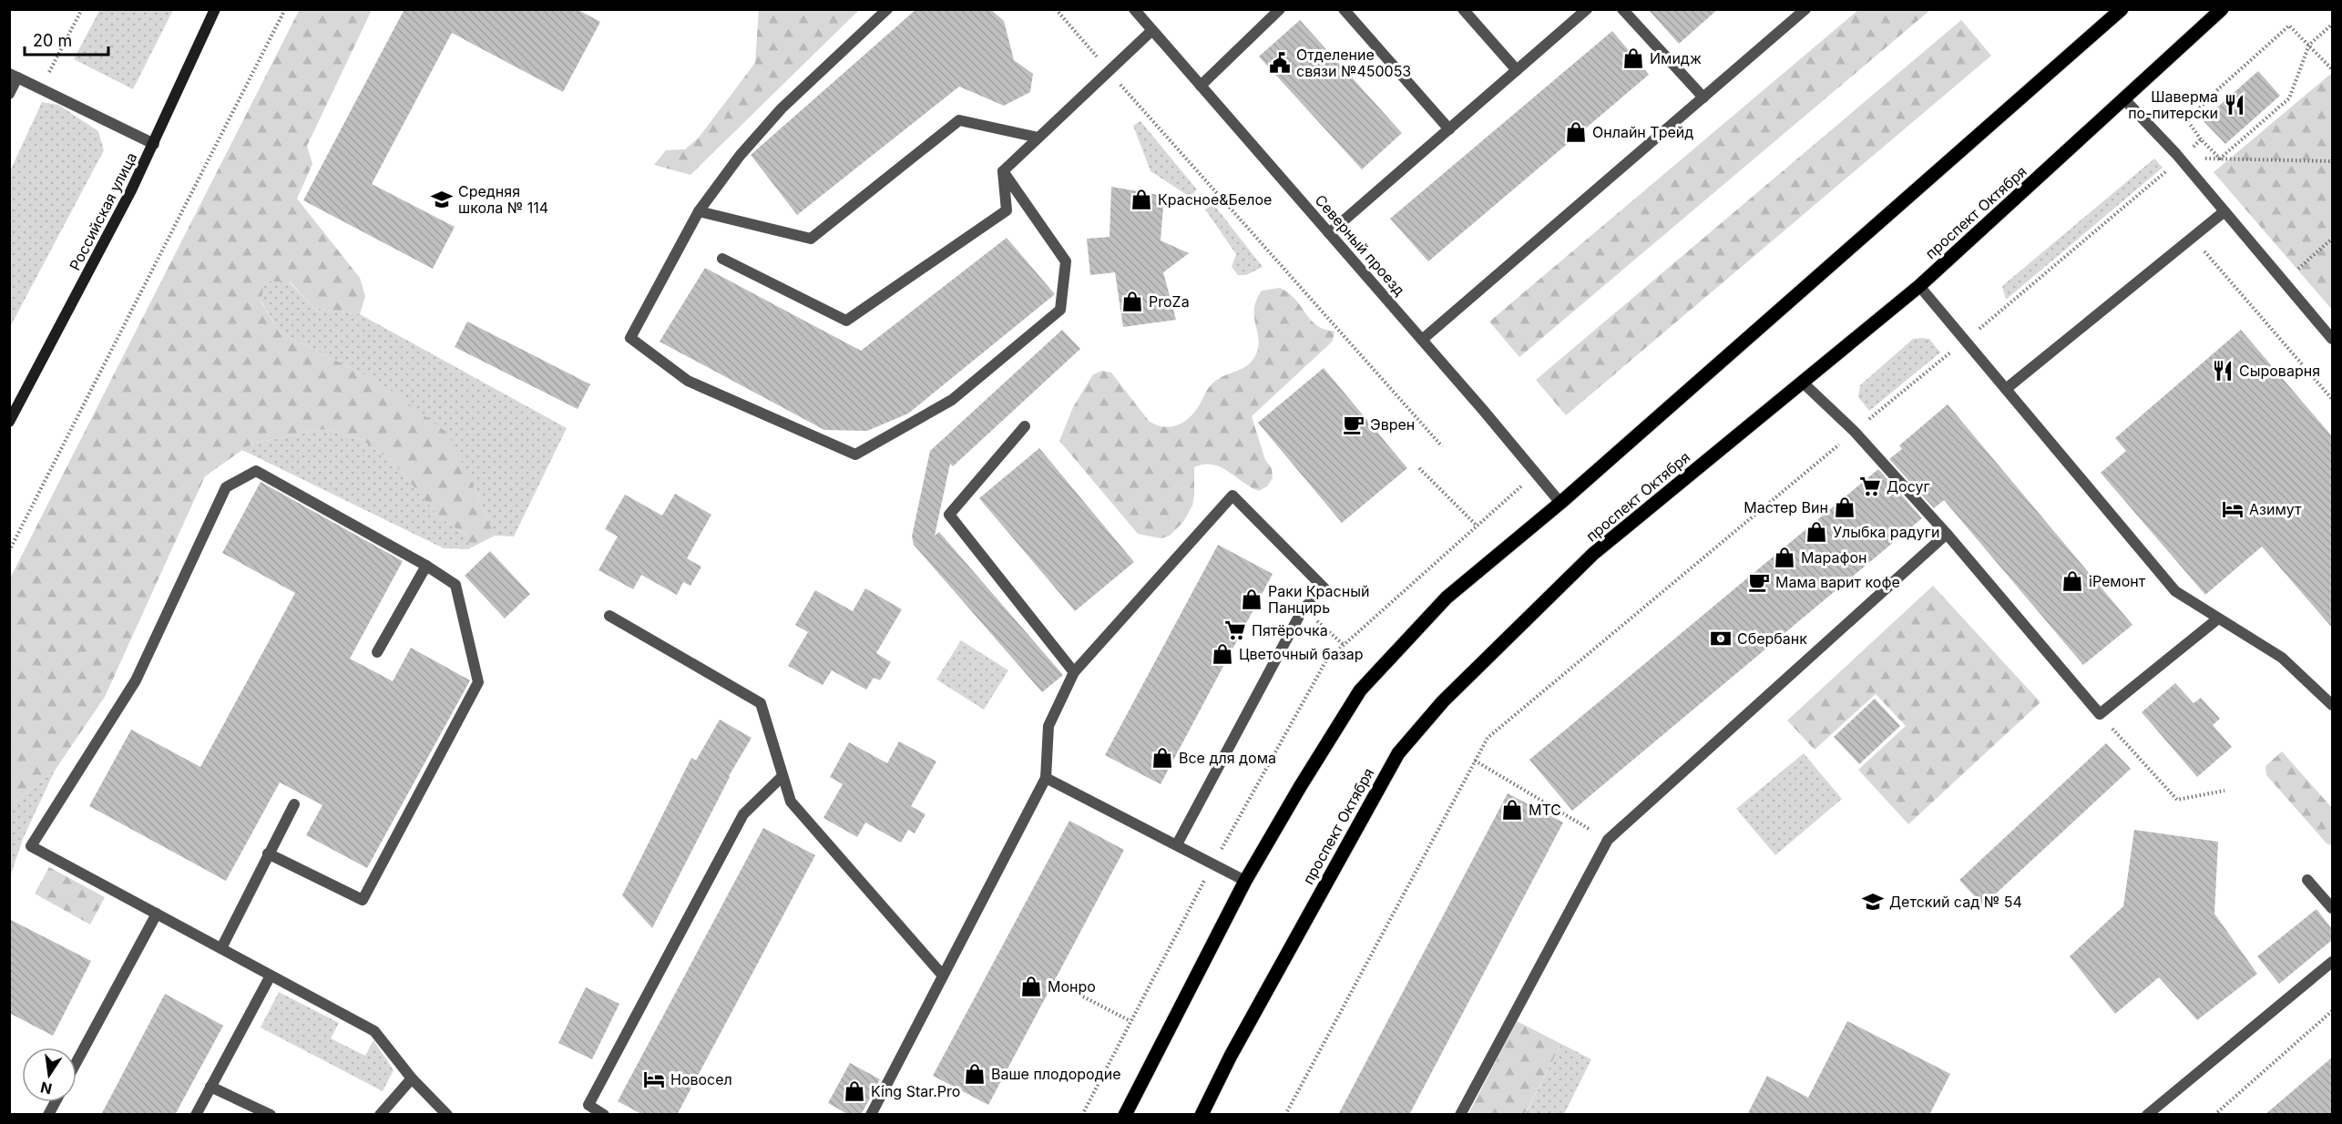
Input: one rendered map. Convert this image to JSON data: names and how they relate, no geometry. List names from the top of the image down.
{
  "streets": {
    "main road": ["Российская улица", "проспект Октября"],
    "street": ["Северный проезд"]
  },
  "places": {
    "shop": [
      "Имидж",
      "Онлайн Трейд",
      "Красное&Белое",
      "ProZa",
      "Мастер Вин",
      "Улыбка радуги",
      "Марафон",
      "iРемонт",
      "Раки Красный Панцирь",
      "Цветочный базар",
      "Все для дома",
      "МТС",
      "Монро",
      "Ваше плодородие",
      "King Star.Pro"
    ],
    "public building": ["Отделение связи №450053"],
    "restaurant": ["Шаверма по-питерски", "Сыроварня"],
    "school or university": ["Средняя школа № 114", "Детский сад № 54"],
    "cafe": ["Эврен", "Мама варит кофе"],
    "supermarket": ["Досуг", "Пятёрочка"],
    "hotel": ["Азимут", "Новосел"],
    "bank": ["Сбербанк"]
  },
  "scale_bar": "20 m",
  "north": "bottom"
}
